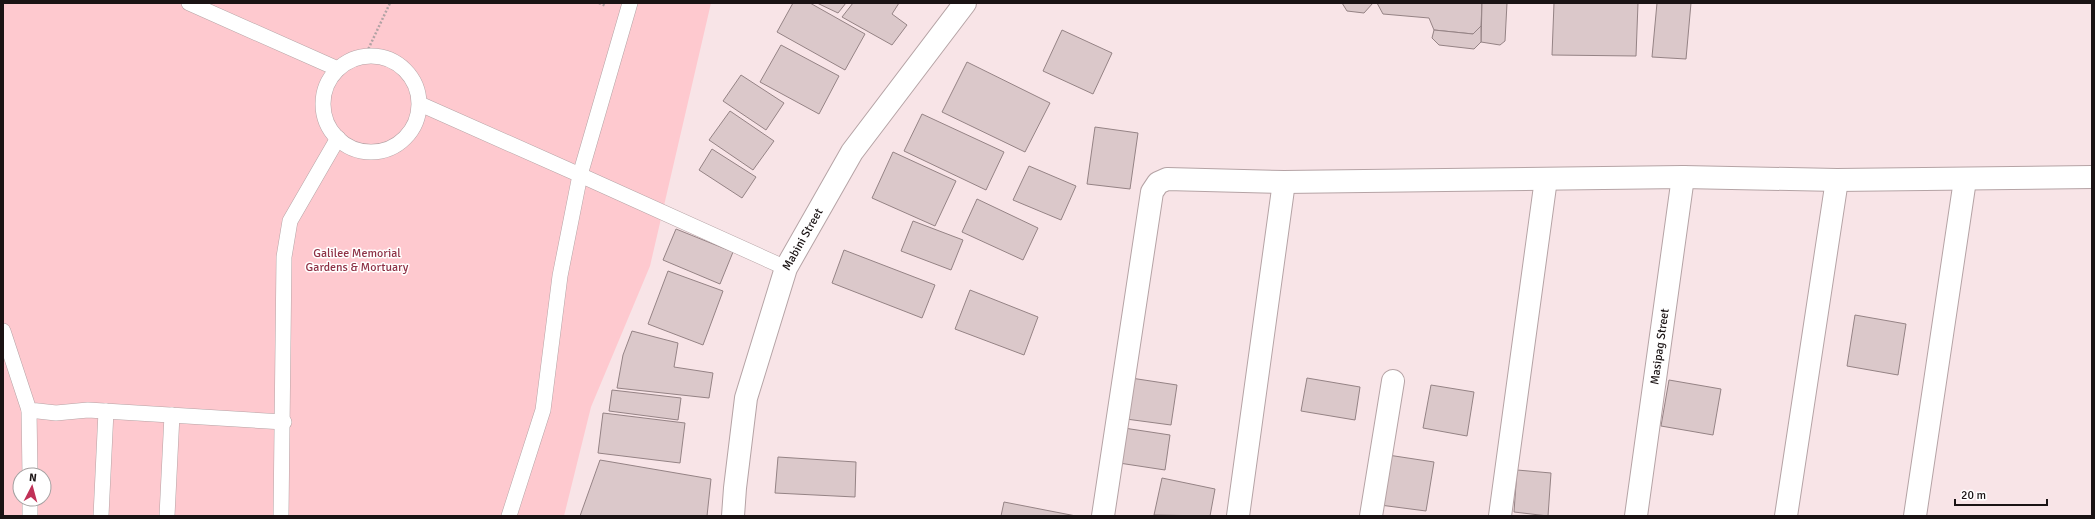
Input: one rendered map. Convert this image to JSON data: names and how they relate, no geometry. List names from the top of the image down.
{
  "streets": {
    "street": ["Mabini Street", "Masipag Street"]
  },
  "parks": ["Galilee Memorial Gardens & Mortuary"],
  "scale_bar": "20 m",
  "north": "top"
}
